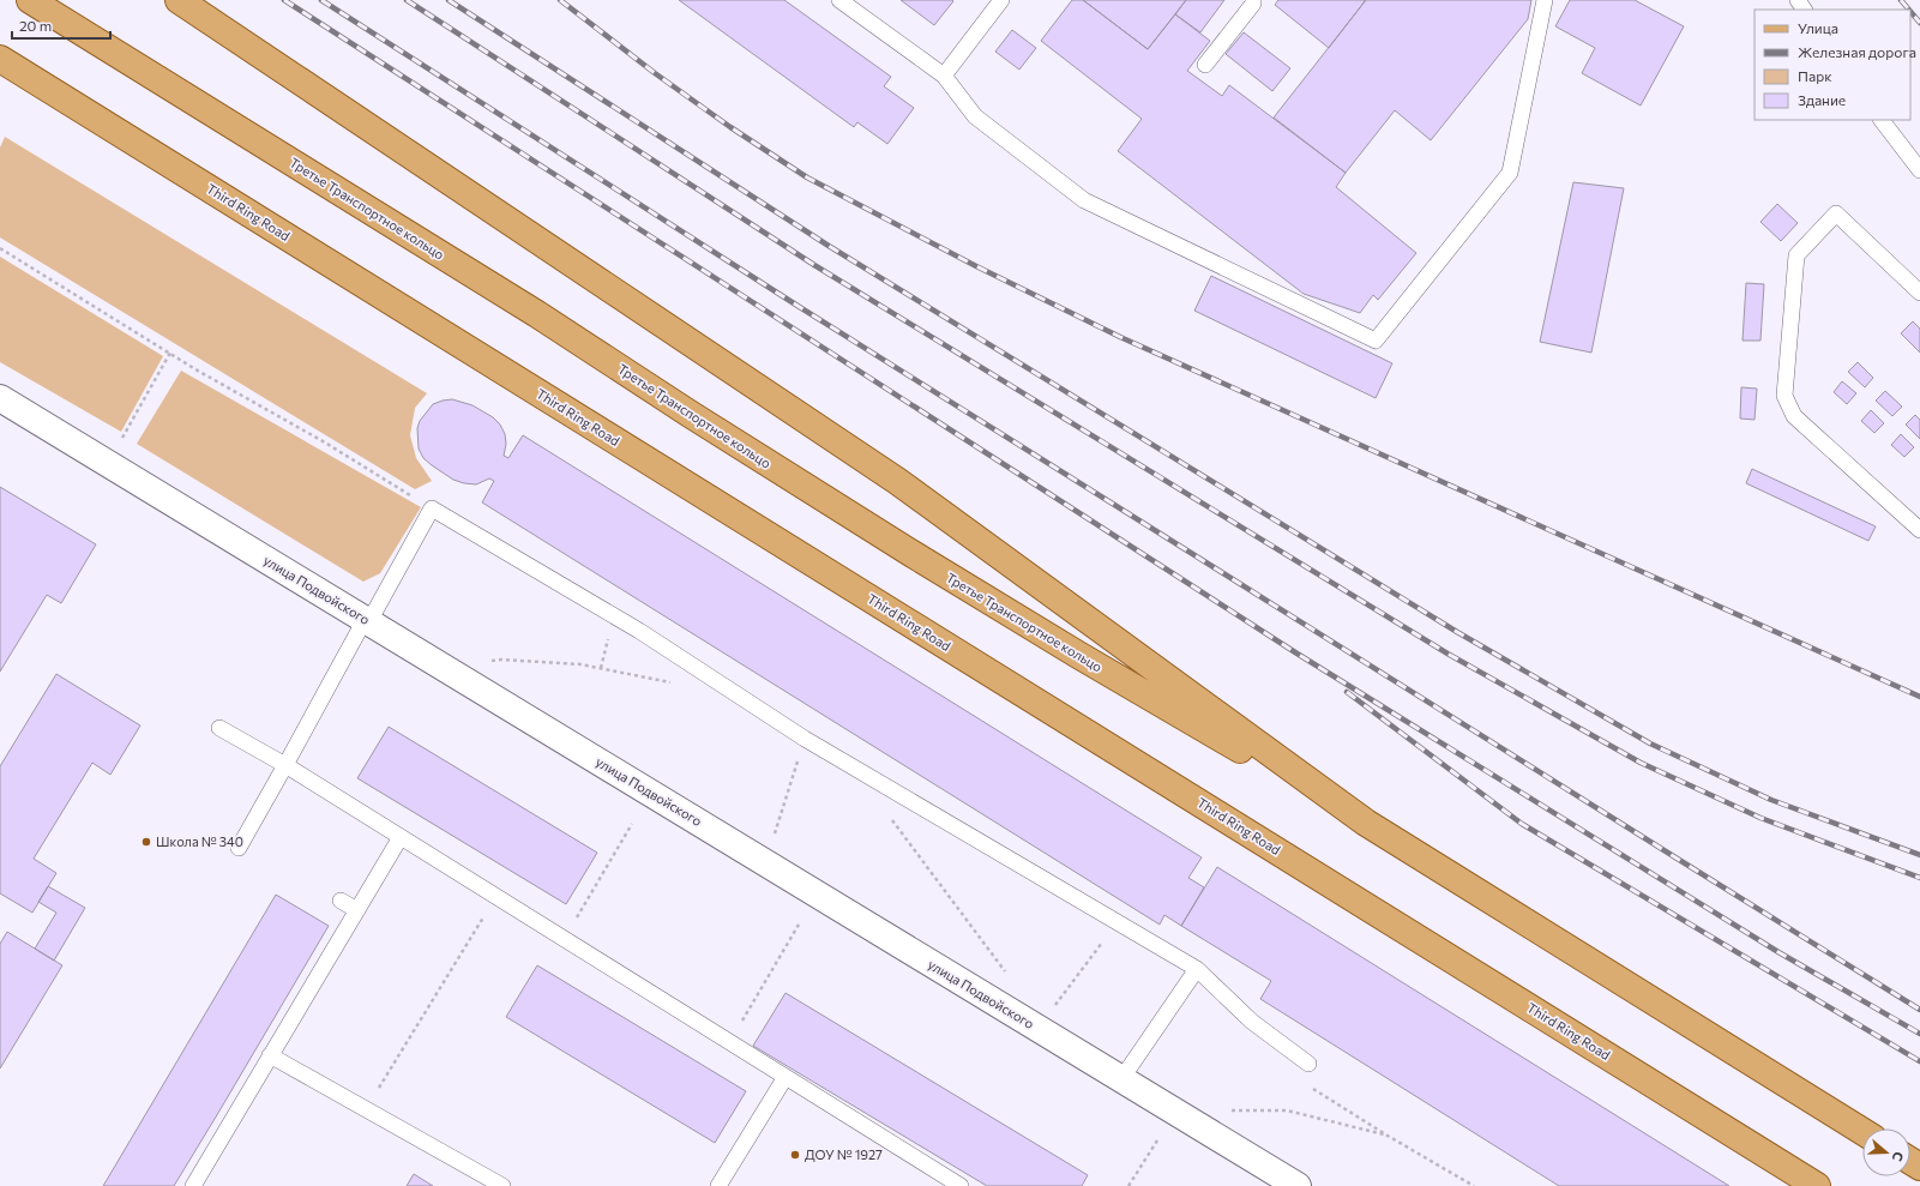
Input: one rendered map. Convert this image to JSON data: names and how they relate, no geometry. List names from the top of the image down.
{
  "streets": {
    "main road": ["Третье Транспортное кольцо", "Third Ring Road"],
    "street": ["улица Подвойского"]
  },
  "places": ["Школа № 340", "ДОУ № 1927"],
  "legend": [
    "Улица",
    "Железная дорога",
    "Парк",
    "Здание"
  ],
  "scale_bar": "20 m",
  "north": "right"
}
